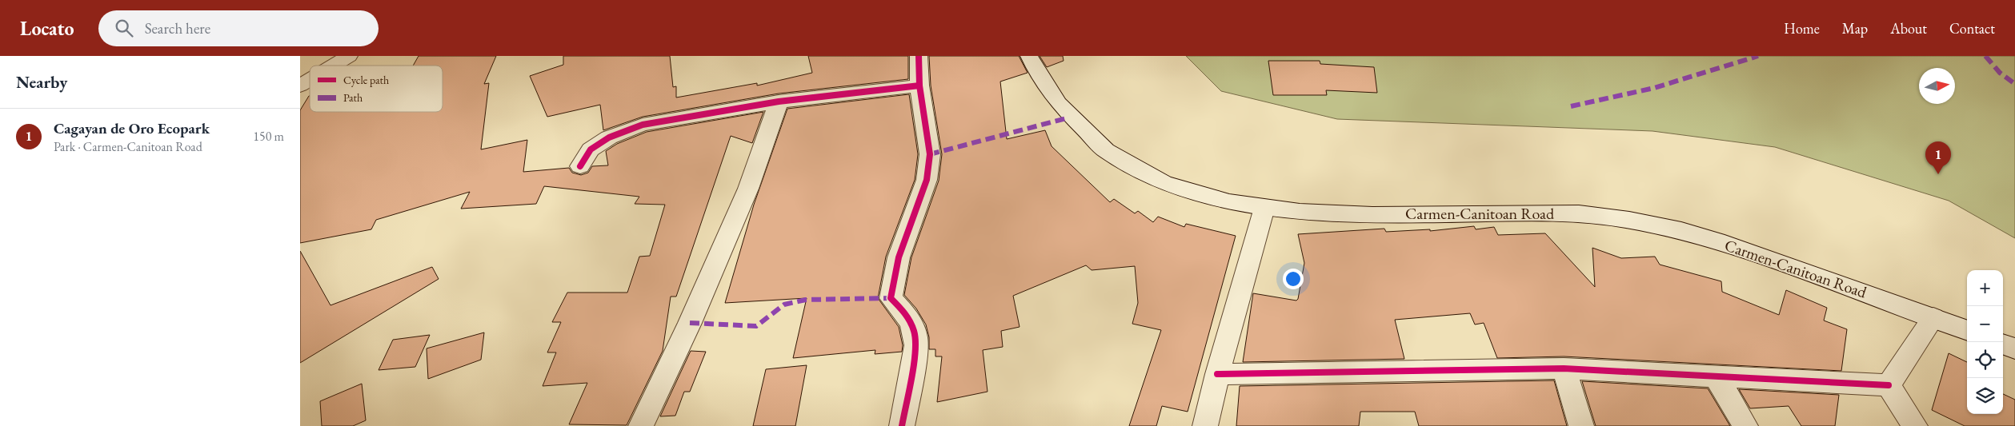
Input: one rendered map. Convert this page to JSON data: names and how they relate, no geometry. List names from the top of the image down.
{
  "streets": {
    "street": ["Carmen-Canitoan Road"]
  },
  "legend": ["Cycle path", "Path"],
  "north": "right",
  "page": {
    "header": "Locato",
    "search": "Search here",
    "nav": [
      "Home",
      "Map",
      "About",
      "Contact"
    ],
    "heading": "Nearby",
    "list": [
      {
        "mark": "1",
        "name": "Cagayan de Oro Ecopark",
        "note": "Park · Carmen-Canitoan Road",
        "value": "150 m"
      }
    ],
    "pins": "1",
    "map_buttons": ["+", "−"]
  }
}
